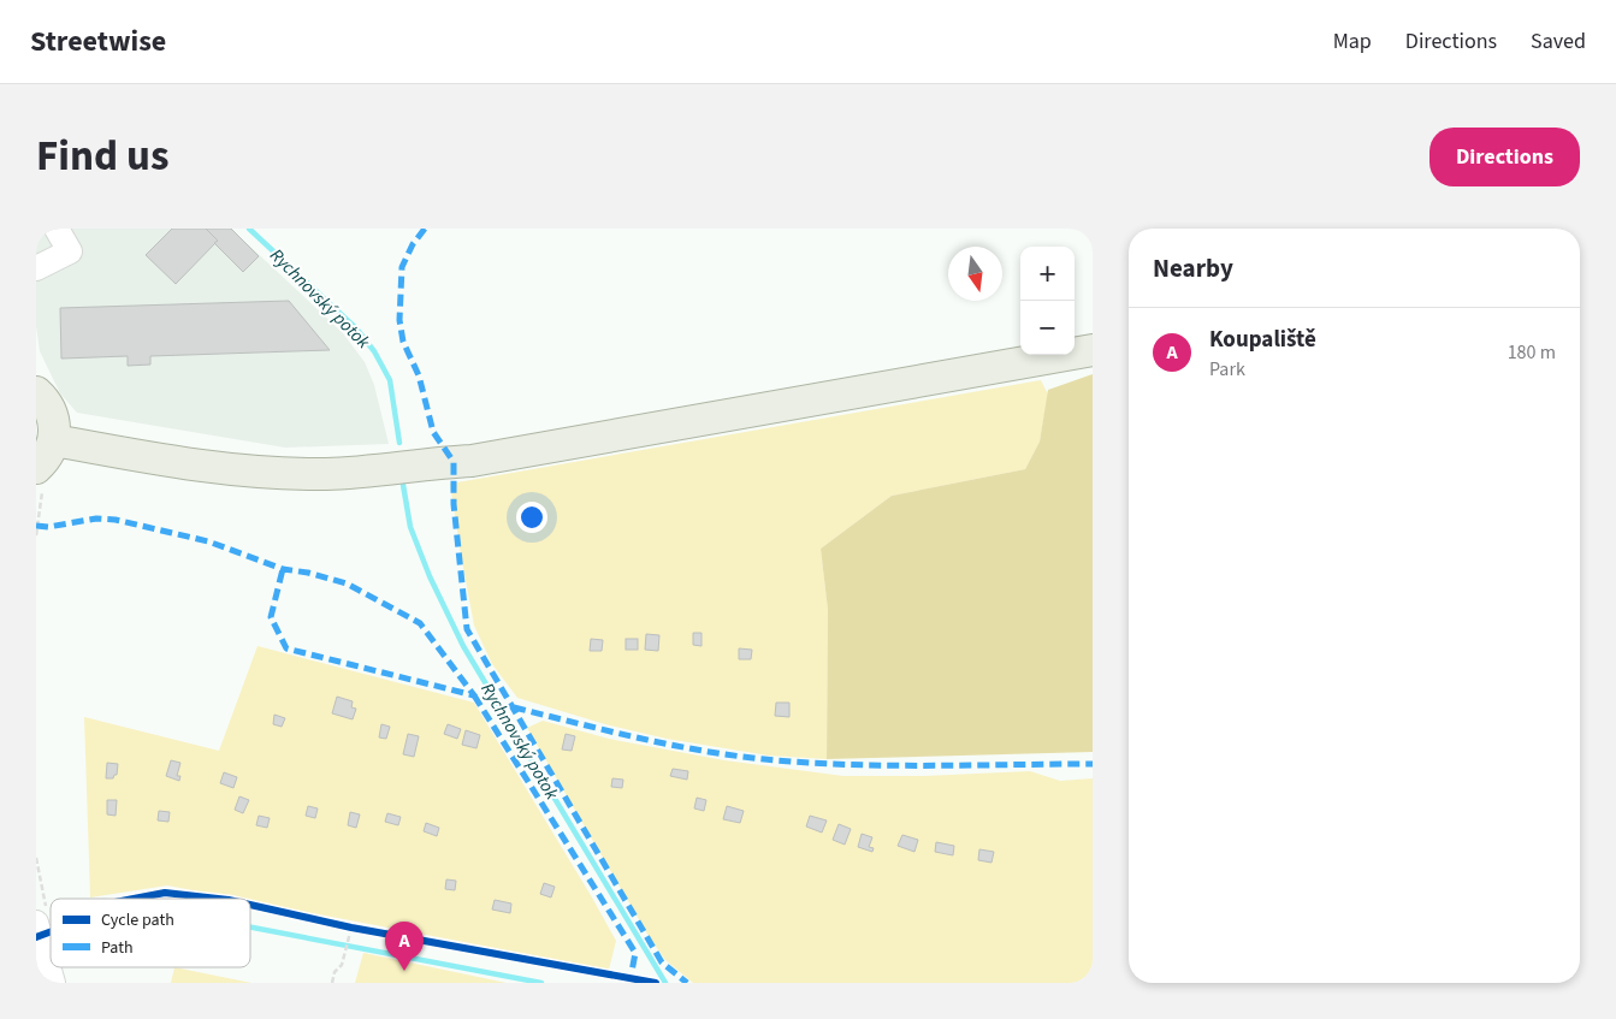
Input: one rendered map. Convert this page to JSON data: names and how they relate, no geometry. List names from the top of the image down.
{
  "water": ["Rychnovský potok"],
  "legend": ["Cycle path", "Path"],
  "north": "bottom",
  "page": {
    "header": "Streetwise",
    "nav": ["Map", "Directions", "Saved"],
    "title": "Find us",
    "buttons": "Directions",
    "heading": "Nearby",
    "map_buttons": ["+", "−"],
    "list": [
      {
        "mark": "A",
        "name": "Koupaliště",
        "note": "Park",
        "value": "180 m"
      }
    ],
    "pins": "A"
  }
}
